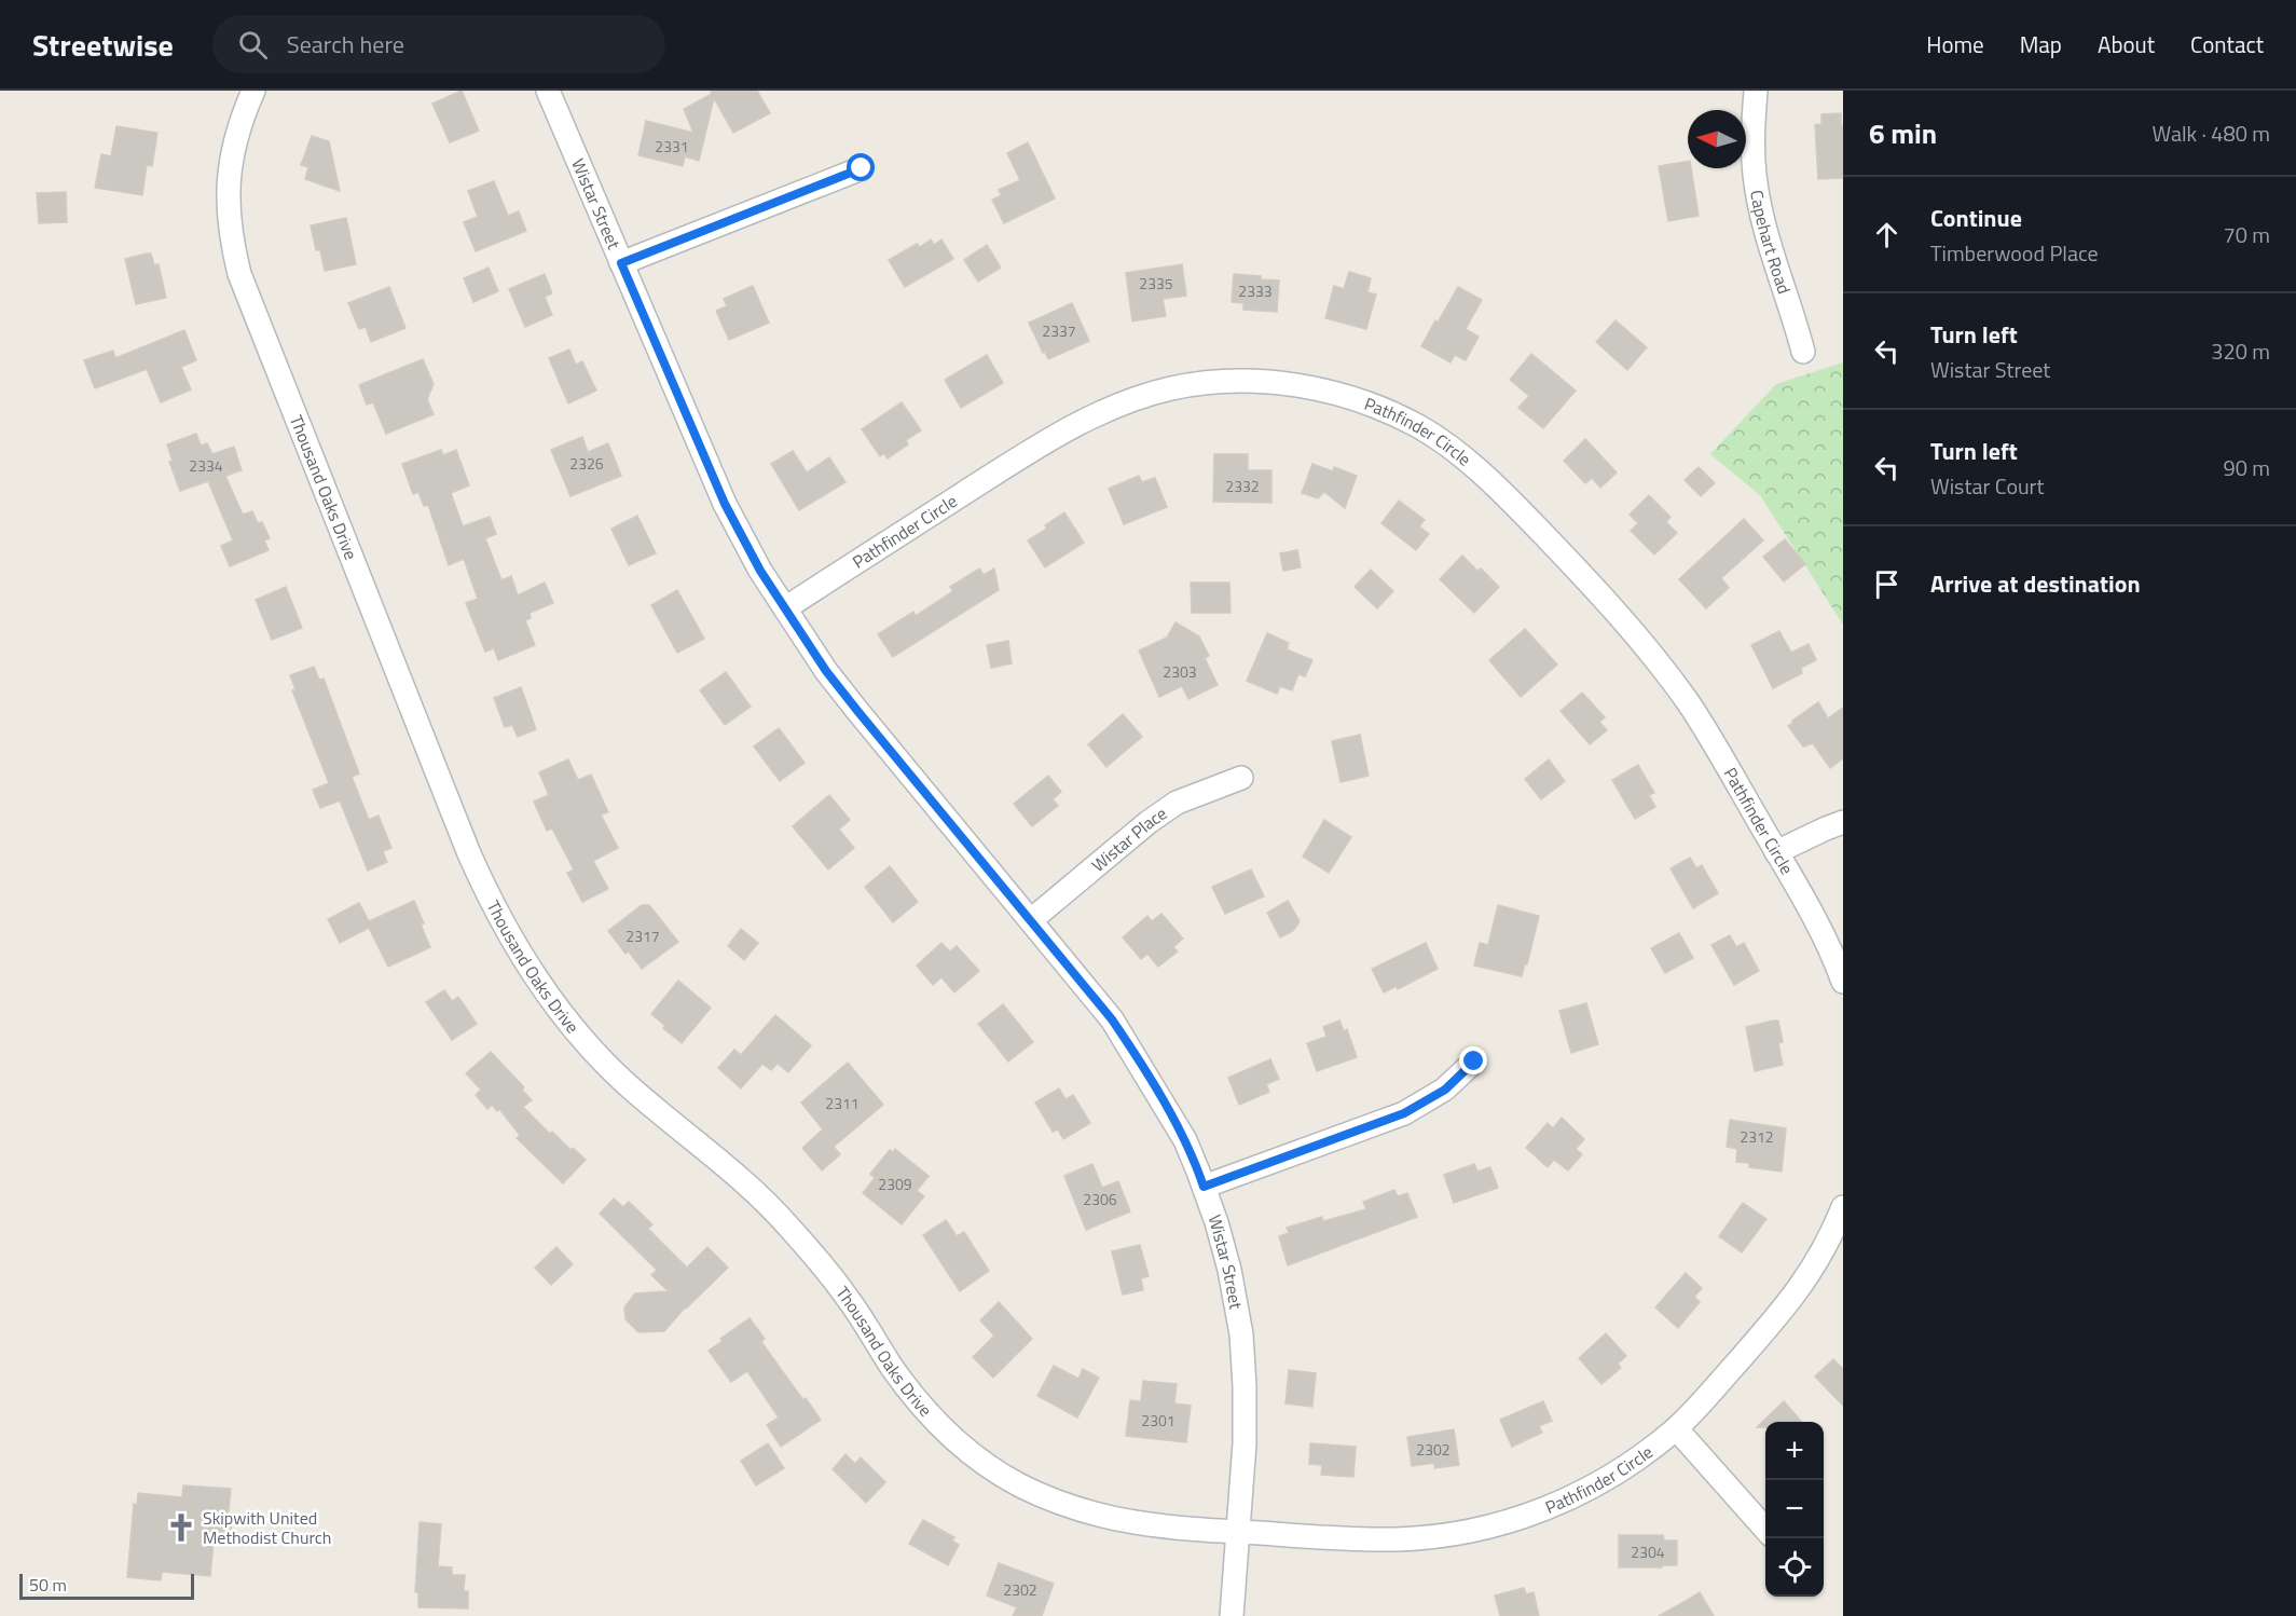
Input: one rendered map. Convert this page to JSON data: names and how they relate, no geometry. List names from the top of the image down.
{
  "streets": {
    "street": [
      "Wistar Street",
      "Capehart Road",
      "Pathfinder Circle",
      "Thousand Oaks Drive",
      "Wistar Place"
    ]
  },
  "crossings": [
    ["Wistar Street", "Pathfinder Circle"],
    ["Wistar Street", "Thousand Oaks Drive"],
    ["Wistar Street", "Wistar Place"],
    ["Pathfinder Circle", "Thousand Oaks Drive"]
  ],
  "places": {
    "church": ["Skipwith United Methodist Church"]
  },
  "house_numbers": [
    "2331",
    "2335",
    "2333",
    "2337",
    "2326",
    "2334",
    "2332",
    "2303",
    "2317",
    "2311",
    "2312",
    "2309",
    "2306",
    "2301",
    "2302",
    "2304",
    "2302"
  ],
  "scale_bar": "50 m",
  "north": "left",
  "page": {
    "header": "Streetwise",
    "search": "Search here",
    "nav": [
      "Home",
      "Map",
      "About",
      "Contact"
    ],
    "heading": ["6 min", "Walk · 480 m"],
    "list": [
      ["Continue", "Timberwood Place", "70 m"],
      ["Turn left", "Wistar Street", "320 m"],
      ["Turn left", "Wistar Court", "90 m"],
      "Arrive at destination"
    ],
    "map_buttons": ["+", "−"],
    "scale": "50 m"
  }
}
